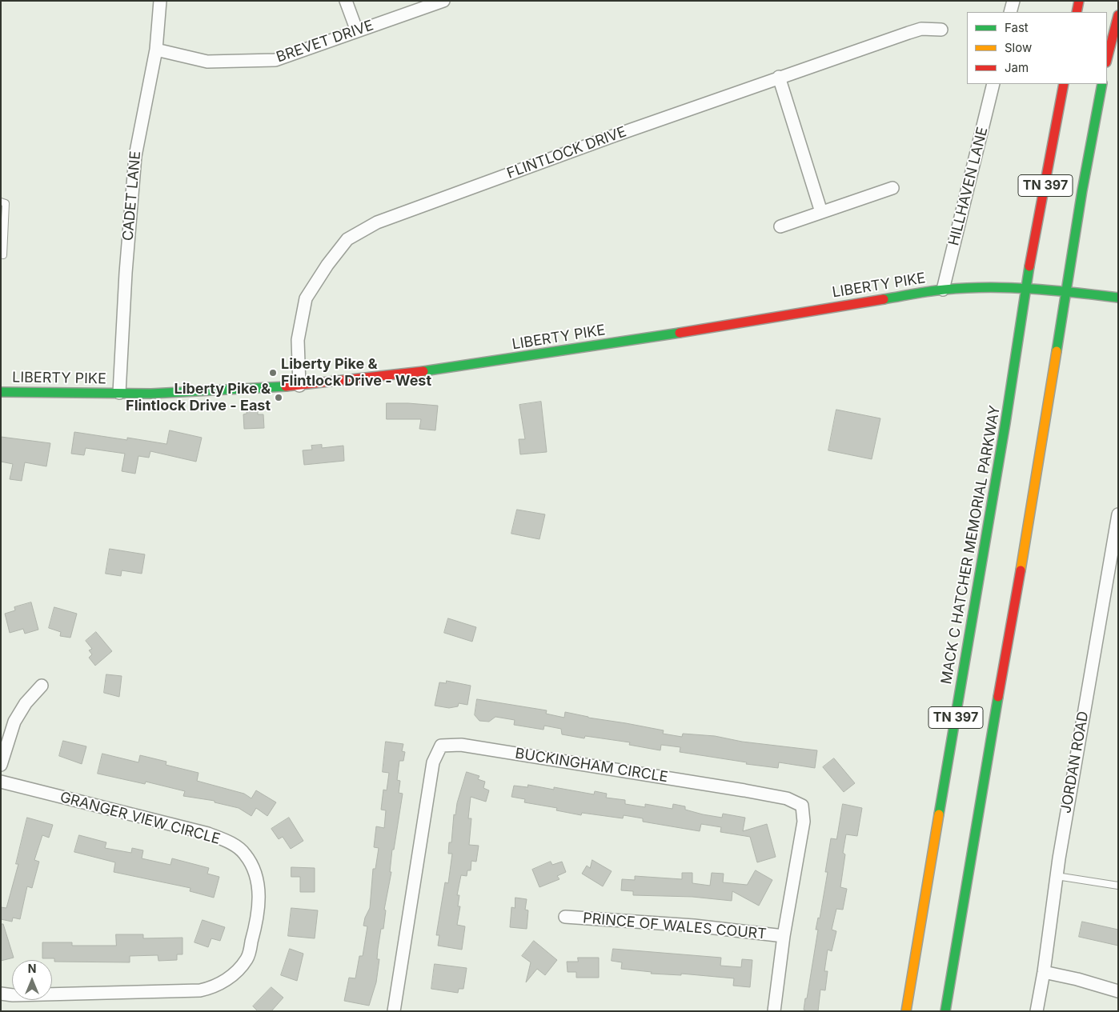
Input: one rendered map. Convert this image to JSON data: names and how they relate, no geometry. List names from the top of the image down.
{
  "streets": {
    "main road": ["TN 397", "LIBERTY PIKE", "MACK C HATCHER MEMORIAL PARKWAY"],
    "street": [
      "BREVET DRIVE",
      "FLINTLOCK DRIVE",
      "HILLHAVEN LANE",
      "CADET LANE",
      "JORDAN ROAD",
      "BUCKINGHAM CIRCLE",
      "GRANGER VIEW CIRCLE",
      "PRINCE OF WALES COURT"
    ]
  },
  "crossings": [
    ["BREVET DRIVE", "CADET LANE"],
    ["FLINTLOCK DRIVE", "LIBERTY PIKE"],
    ["TN 397", "LIBERTY PIKE"],
    ["HILLHAVEN LANE", "LIBERTY PIKE"],
    ["CADET LANE", "LIBERTY PIKE"],
    ["LIBERTY PIKE", "MACK C HATCHER MEMORIAL PARKWAY"],
    ["BUCKINGHAM CIRCLE", "PRINCE OF WALES COURT"]
  ],
  "places": ["Liberty Pike & Flintlock Drive - West", "Liberty Pike & Flintlock Drive - East"],
  "legend": ["Fast", "Slow", "Jam"],
  "north": "top"
}
